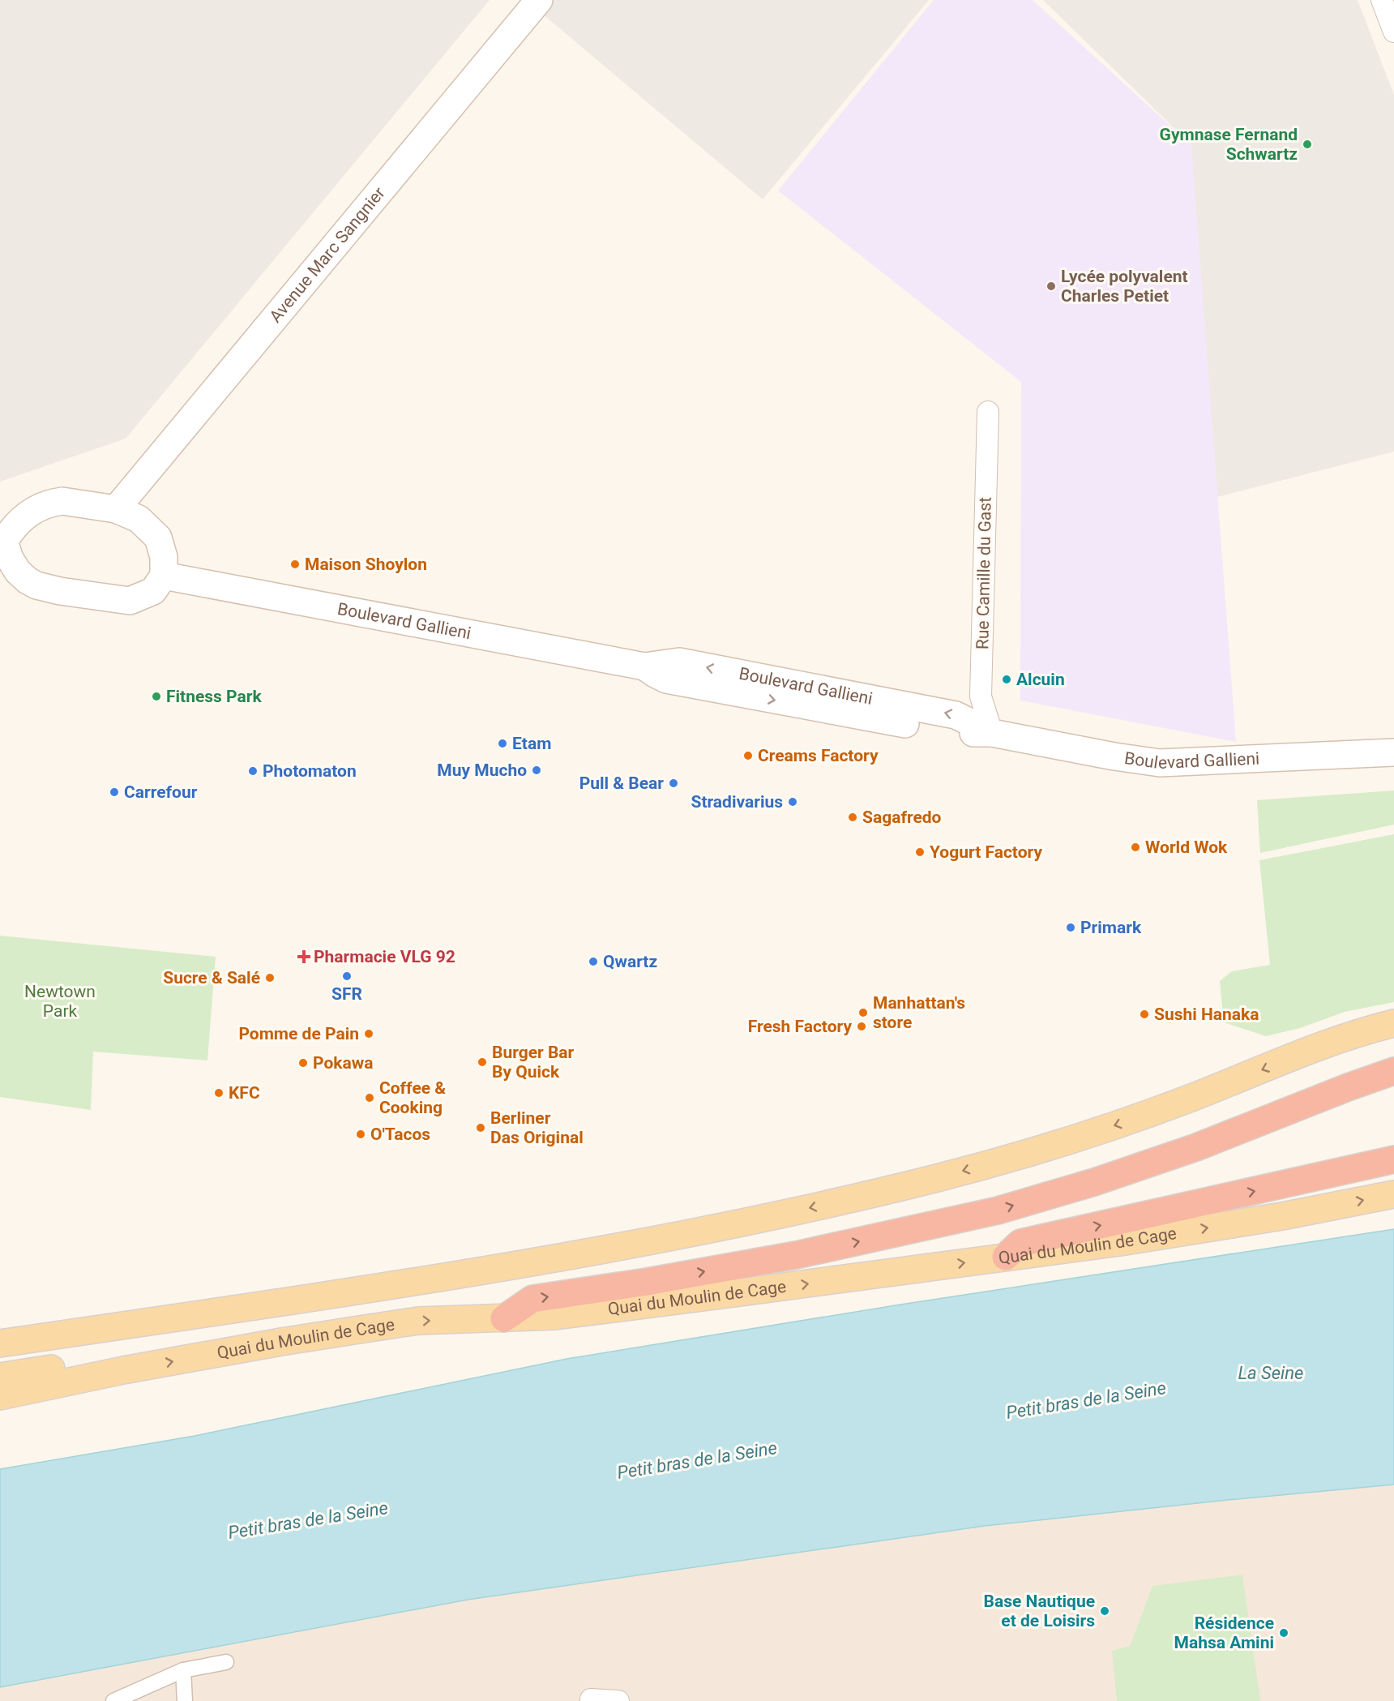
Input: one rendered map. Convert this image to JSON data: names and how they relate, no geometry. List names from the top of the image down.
{
  "streets": {
    "main road": ["Avenue Marc Sangnier", "Boulevard Gallieni", "Quai du Moulin de Cage"],
    "street": ["Rue Camille du Gast"]
  },
  "crossings": [
    ["Avenue Marc Sangnier", "Boulevard Gallieni"],
    ["Rue Camille du Gast", "Boulevard Gallieni"]
  ],
  "water": ["La Seine", "Petit bras de la Seine"],
  "parks": ["Newtown Park"],
  "places": {
    "other": [
      "Gymnase Fernand Schwartz",
      "Lycée polyvalent Charles Petiet",
      "Maison Shoylon",
      "Alcuin",
      "Fitness Park",
      "Etam",
      "Creams Factory",
      "Muy Mucho",
      "Photomaton",
      "Pull & Bear",
      "Carrefour",
      "Stradivarius",
      "Sagafredo",
      "World Wok",
      "Yogurt Factory",
      "Primark",
      "Qwartz",
      "SFR",
      "Sucre & Salé",
      "Manhattan's store",
      "Sushi Hanaka",
      "Fresh Factory",
      "Pomme de Pain",
      "Burger Bar By Quick",
      "Pokawa",
      "KFC",
      "Coffee & Cooking",
      "Berliner Das Original",
      "O'Tacos",
      "Base Nautique et de Loisirs",
      "Résidence Mahsa Amini"
    ],
    "health": ["Pharmacie VLG 92"]
  }
}
